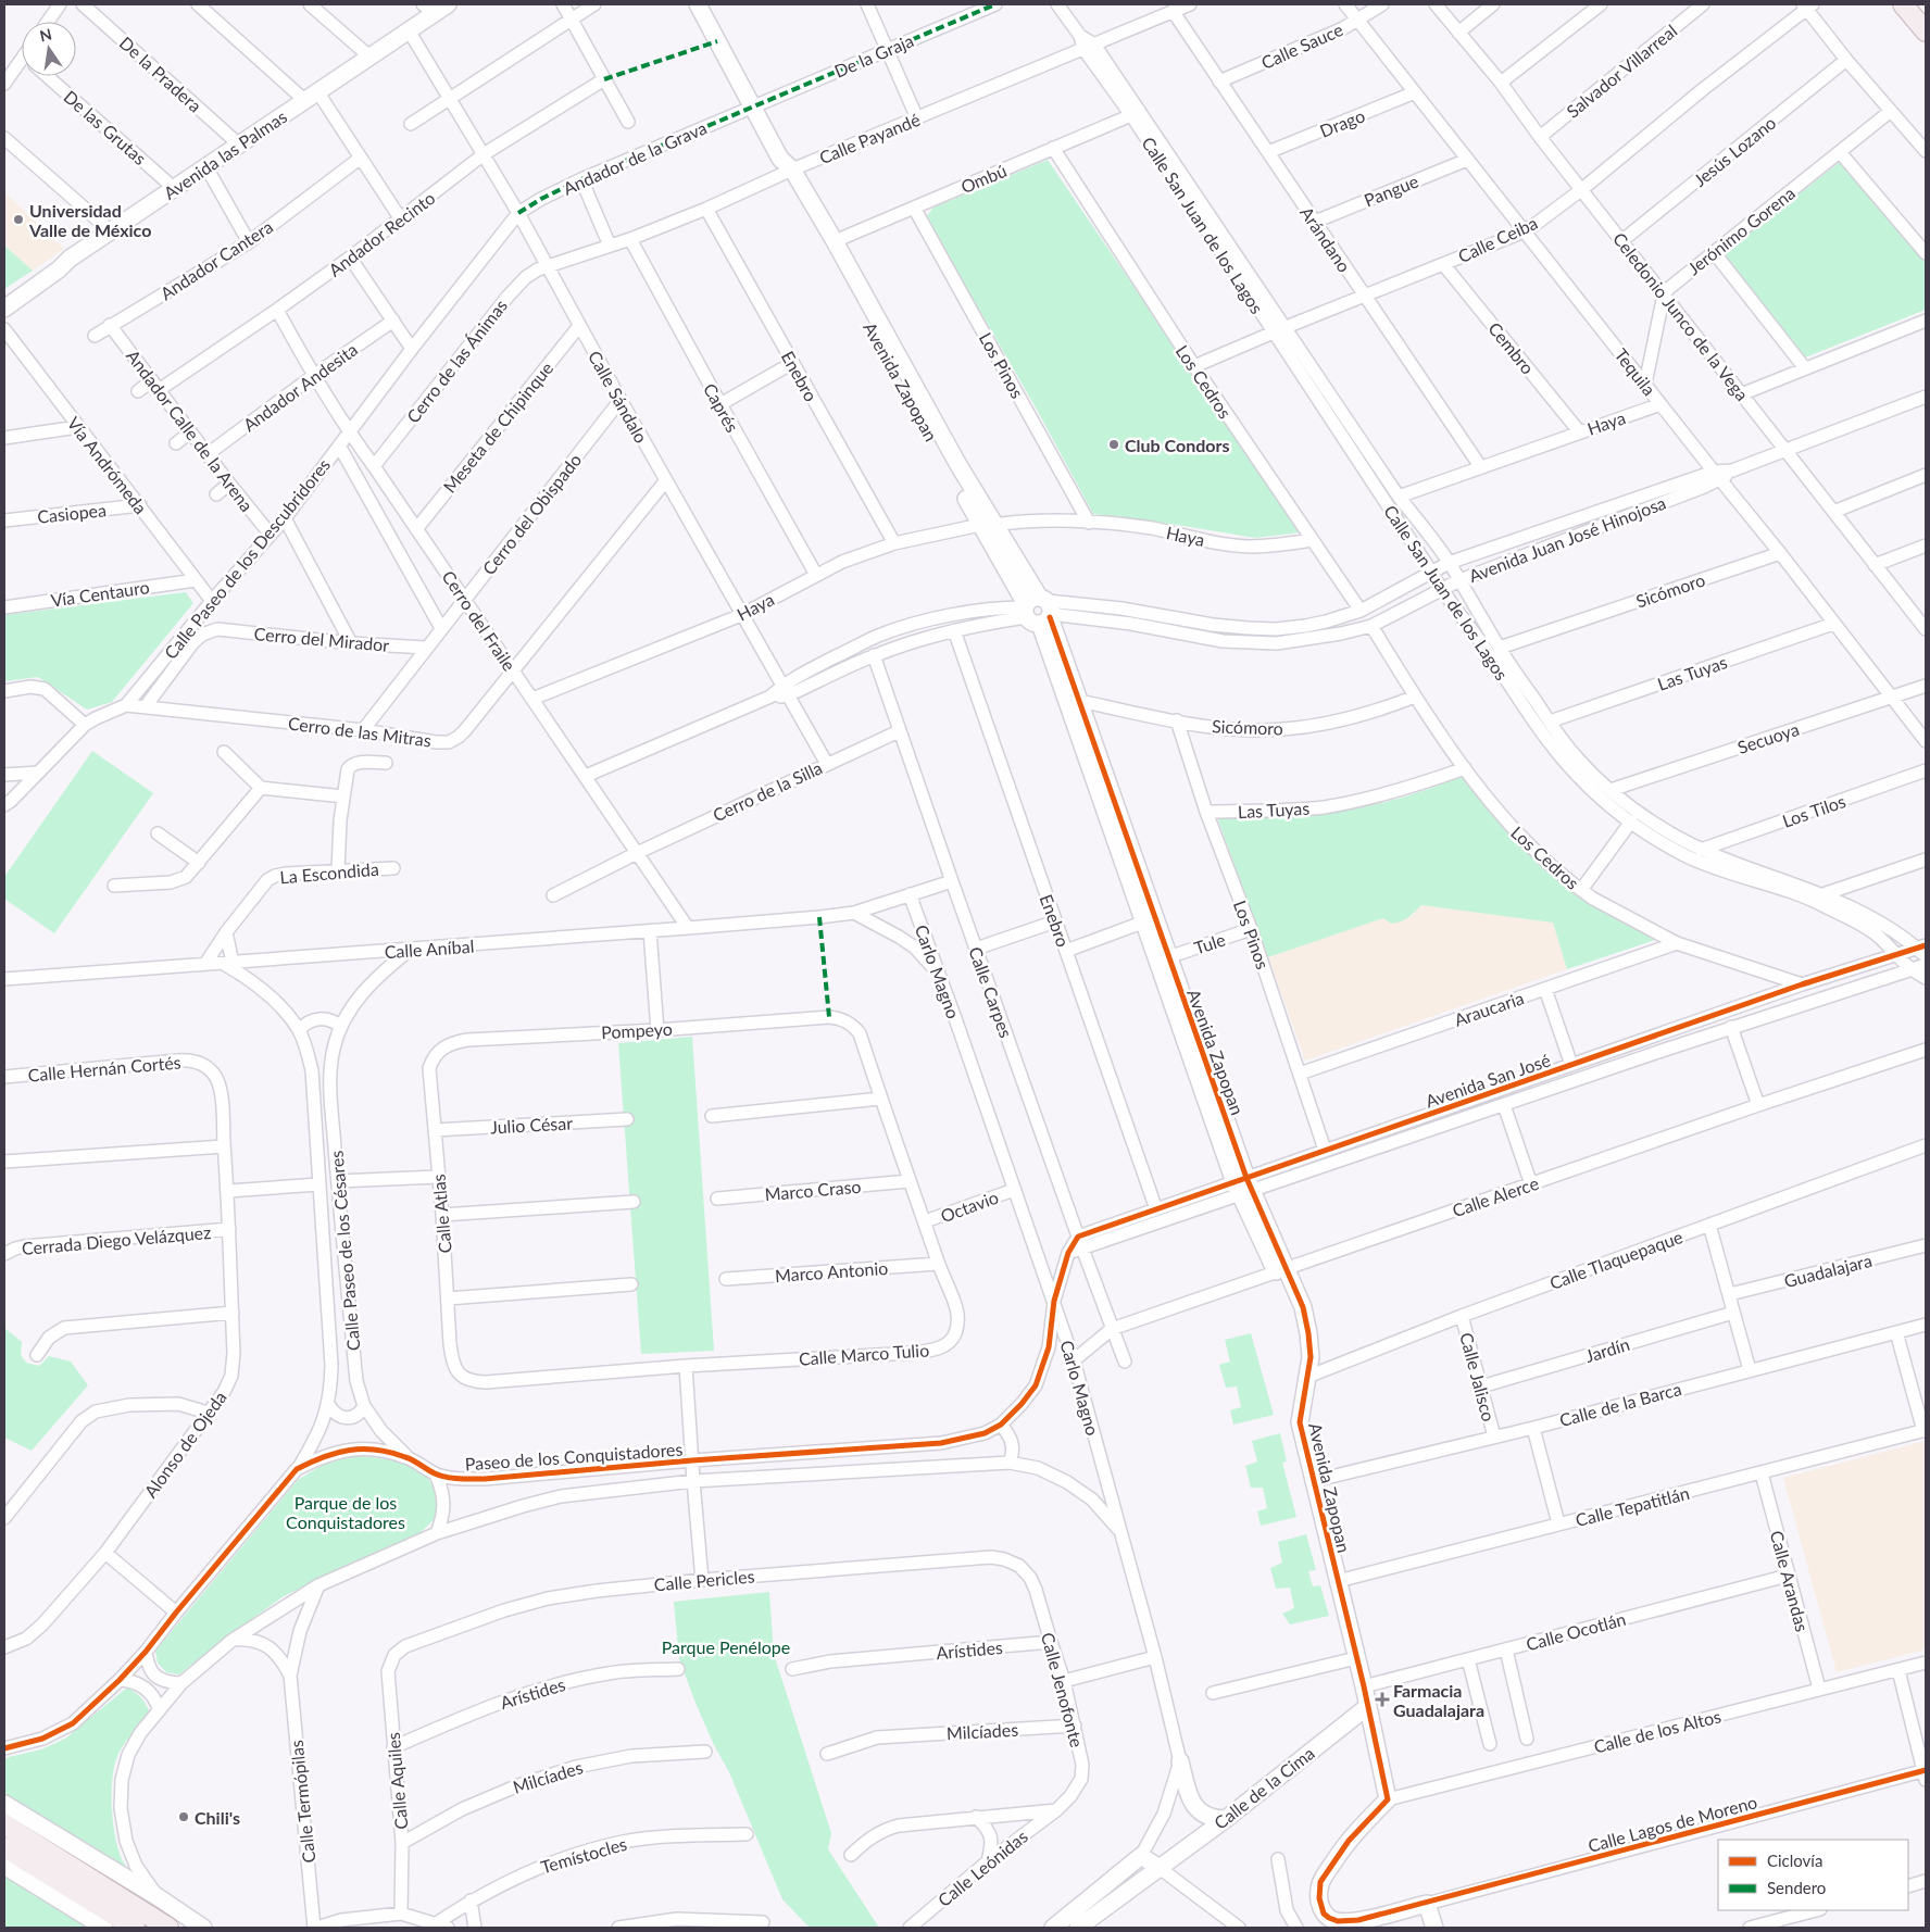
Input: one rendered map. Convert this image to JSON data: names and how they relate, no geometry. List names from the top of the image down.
{
  "streets": {
    "street": [
      "Calle Sauce",
      "De la Graja",
      "Salvador Villarreal",
      "De la Pradera",
      "Drago",
      "De las Grutas",
      "Calle Payandé",
      "Jesús Lozano",
      "Avenida las Palmas",
      "Andador de la Grava",
      "Ombú",
      "Pangue",
      "Calle San Juan de los Lagos",
      "Jerónimo Gorena",
      "Andador Recinto",
      "Arándano",
      "Calle Ceiba",
      "Andador Cantera",
      "Celedonio Junco de la Vega",
      "Cembro",
      "Cerro de las Ánimas",
      "Los Pinos",
      "Tequila",
      "Enebro",
      "Avenida Zapopan",
      "Los Cedros",
      "Andador Andesita",
      "Calle Sándalo",
      "Caprés",
      "Haya",
      "Meseta de Chipinque",
      "Andador Calle de la Arena",
      "Vía Andrómeda",
      "Casiopea",
      "Cerro del Obispado",
      "Avenida Juan José Hinojosa",
      "Calle Paseo de los Descubridores",
      "Sicómoro",
      "Vía Centauro",
      "Cerro del Fraile",
      "Cerro del Mirador",
      "Las Tuyas",
      "Cerro de las Mitras",
      "Secuoya",
      "Cerro de la Silla",
      "Los Tilos",
      "La Escondida",
      "Tule",
      "Calle Aníbal",
      "Carlo Magno",
      "Calle Carpes",
      "Araucaria",
      "Pompeyo",
      "Calle Hernán Cortés",
      "Avenida San José",
      "Julio César",
      "Marco Craso",
      "Calle Alerce",
      "Octavio",
      "Calle Atlas",
      "Cerrada Diego Velázquez",
      "Calle Paseo de los Césares",
      "Calle Tlaquepaque",
      "Guadalajara",
      "Marco Antonio",
      "Jardín",
      "Calle Marco Tulio",
      "Calle Jalisco",
      "Calle de la Barca",
      "Alonso de Ojeda",
      "Paseo de los Conquistadores",
      "Calle Tepatitlán",
      "Calle Pericles",
      "Calle Arandas",
      "Calle Ocotlán",
      "Arístides",
      "Calle Jenofonte",
      "Milcíades",
      "Calle de los Altos",
      "Calle Aquiles",
      "Calle de la Cima",
      "Calle Termópilas",
      "Calle Lagos de Moreno",
      "Temístocles",
      "Calle Leónidas"
    ]
  },
  "crossings": [
    ["Calle Sauce", "Arándano"],
    ["Calle Sauce", "Tequila"],
    ["De la Graja", "Andador de la Grava"],
    ["De la Graja", "Avenida Zapopan"],
    ["Salvador Villarreal", "Celedonio Junco de la Vega"],
    ["De la Pradera", "Avenida las Palmas"],
    ["Drago", "Arándano"],
    ["Drago", "Tequila"],
    ["De las Grutas", "Avenida las Palmas"],
    ["Calle Payandé", "Calle San Juan de los Lagos"],
    ["Calle Payandé", "Arándano"],
    ["Calle Payandé", "Cerro de las Ánimas"],
    ["Calle Payandé", "Enebro"],
    ["Calle Payandé", "Avenida Zapopan"],
    ["Calle Payandé", "Calle Sándalo"],
    ["Calle Payandé", "Caprés"],
    ["Jesús Lozano", "Celedonio Junco de la Vega"],
    ["Avenida las Palmas", "Calle Sándalo"],
    ["Andador de la Grava", "Avenida Zapopan"],
    ["Andador de la Grava", "Calle Sándalo"],
    ["Andador de la Grava", "Calle Paseo de los Descubridores"],
    ["Ombú", "Calle San Juan de los Lagos"],
    ["Ombú", "Los Pinos"],
    ["Ombú", "Avenida Zapopan"],
    ["Ombú", "Los Cedros"],
    ["Pangue", "Arándano"],
    ["Pangue", "Tequila"],
    ["Calle San Juan de los Lagos", "Calle Ceiba"],
    ["Calle San Juan de los Lagos", "Haya"],
    ["Calle San Juan de los Lagos", "Avenida Juan José Hinojosa"],
    ["Calle San Juan de los Lagos", "Sicómoro"],
    ["Calle San Juan de los Lagos", "Las Tuyas"],
    ["Calle San Juan de los Lagos", "Secuoya"],
    ["Calle San Juan de los Lagos", "Los Tilos"],
    ["Calle San Juan de los Lagos", "Avenida San José"],
    ["Jerónimo Gorena", "Celedonio Junco de la Vega"],
    ["Andador Recinto", "Calle Sándalo"],
    ["Andador Recinto", "Andador Calle de la Arena"],
    ["Andador Recinto", "Cerro del Fraile"],
    ["Arándano", "Calle Ceiba"],
    ["Arándano", "Haya"],
    ["Calle Ceiba", "Celedonio Junco de la Vega"],
    ["Calle Ceiba", "Cembro"],
    ["Calle Ceiba", "Tequila"],
    ["Calle Ceiba", "Los Cedros"],
    ["Andador Cantera", "Andador Calle de la Arena"],
    ["Celedonio Junco de la Vega", "Avenida Juan José Hinojosa"],
    ["Cembro", "Haya"],
    ["Cerro de las Ánimas", "Calle Sándalo"],
    ["Cerro de las Ánimas", "Cerro del Fraile"],
    ["Los Pinos", "Haya"],
    ["Los Pinos", "Sicómoro"],
    ["Los Pinos", "Las Tuyas"],
    ["Los Pinos", "Tule"],
    ["Los Pinos", "Araucaria"],
    ["Los Pinos", "Avenida San José"],
    ["Tequila", "Haya"],
    ["Tequila", "Avenida Juan José Hinojosa"],
    ["Tequila", "Sicómoro"],
    ["Tequila", "Las Tuyas"],
    ["Tequila", "Secuoya"],
    ["Enebro", "Haya"],
    ["Enebro", "Avenida Juan José Hinojosa"],
    ["Enebro", "Avenida San José"],
    ["Avenida Zapopan", "Haya"],
    ["Avenida Zapopan", "Avenida Juan José Hinojosa"],
    ["Avenida Zapopan", "Sicómoro"],
    ["Avenida Zapopan", "Tule"],
    ["Avenida Zapopan", "Avenida San José"],
    ["Avenida Zapopan", "Calle Alerce"],
    ["Avenida Zapopan", "Calle Tlaquepaque"],
    ["Avenida Zapopan", "Calle de la Barca"],
    ["Avenida Zapopan", "Calle Tepatitlán"],
    ["Avenida Zapopan", "Calle Ocotlán"],
    ["Avenida Zapopan", "Calle de los Altos"],
    ["Avenida Zapopan", "Calle de la Cima"],
    ["Los Cedros", "Haya"],
    ["Los Cedros", "Avenida Juan José Hinojosa"],
    ["Los Cedros", "Sicómoro"],
    ["Los Cedros", "Las Tuyas"],
    ["Los Cedros", "Araucaria"],
    ["Los Cedros", "Avenida San José"],
    ["Andador Andesita", "Andador Calle de la Arena"],
    ["Andador Andesita", "Cerro del Fraile"],
    ["Calle Sándalo", "Haya"],
    ["Calle Sándalo", "Meseta de Chipinque"],
    ["Calle Sándalo", "Cerro del Obispado"],
    ["Calle Sándalo", "Avenida Juan José Hinojosa"],
    ["Calle Sándalo", "Calle Paseo de los Descubridores"],
    ["Calle Sándalo", "Cerro de las Mitras"],
    ["Calle Sándalo", "Cerro de la Silla"],
    ["Caprés", "Haya"],
    ["Haya", "Cerro del Fraile"],
    ["Meseta de Chipinque", "Cerro del Fraile"],
    ["Andador Calle de la Arena", "Calle Paseo de los Descubridores"],
    ["Vía Andrómeda", "Casiopea"],
    ["Vía Andrómeda", "Calle Paseo de los Descubridores"],
    ["Vía Andrómeda", "Vía Centauro"],
    ["Cerro del Obispado", "Cerro del Fraile"],
    ["Cerro del Obispado", "Cerro del Mirador"],
    ["Cerro del Obispado", "Cerro de las Mitras"],
    ["Avenida Juan José Hinojosa", "Cerro del Fraile"],
    ["Avenida Juan José Hinojosa", "Calle Carpes"],
    ["Calle Paseo de los Descubridores", "Cerro del Fraile"],
    ["Calle Paseo de los Descubridores", "Cerro de las Mitras"],
    ["Cerro del Fraile", "Cerro de las Mitras"],
    ["Cerro del Fraile", "Cerro de la Silla"],
    ["Cerro del Fraile", "Calle Aníbal"],
    ["Cerro del Mirador", "Cerro de las Mitras"],
    ["Cerro de la Silla", "Calle Carpes"],
    ["La Escondida", "Calle Aníbal"],
    ["Calle Aníbal", "Carlo Magno"],
    ["Calle Aníbal", "Calle Carpes"],
    ["Calle Aníbal", "Calle Paseo de los Césares"],
    ["Carlo Magno", "Calle Alerce"],
    ["Carlo Magno", "Octavio"],
    ["Carlo Magno", "Paseo de los Conquistadores"],
    ["Calle Carpes", "Avenida San José"],
    ["Calle Carpes", "Calle Alerce"],
    ["Pompeyo", "Calle Atlas"],
    ["Pompeyo", "Calle Marco Tulio"],
    ["Calle Hernán Cortés", "Alonso de Ojeda"],
    ["Julio César", "Calle Atlas"],
    ["Marco Craso", "Calle Marco Tulio"],
    ["Octavio", "Calle Marco Tulio"],
    ["Calle Atlas", "Calle Marco Tulio"],
    ["Cerrada Diego Velázquez", "Alonso de Ojeda"],
    ["Calle Paseo de los Césares", "Paseo de los Conquistadores"],
    ["Calle Tlaquepaque", "Calle Jalisco"],
    ["Marco Antonio", "Calle Marco Tulio"],
    ["Jardín", "Calle Jalisco"],
    ["Calle Jalisco", "Calle de la Barca"],
    ["Paseo de los Conquistadores", "Calle Termópilas"],
    ["Calle Tepatitlán", "Calle Arandas"],
    ["Calle Pericles", "Calle Jenofonte"],
    ["Calle Pericles", "Calle Aquiles"],
    ["Calle Arandas", "Calle Ocotlán"],
    ["Calle Arandas", "Calle de los Altos"],
    ["Arístides", "Calle Jenofonte"],
    ["Arístides", "Calle Aquiles"],
    ["Calle Jenofonte", "Milcíades"],
    ["Calle Jenofonte", "Calle Leónidas"],
    ["Milcíades", "Calle Aquiles"]
  ],
  "parks": ["Parque de los Conquistadores", "Parque Penélope"],
  "places": {
    "other": ["Universidad Valle de México", "Club Condors", "Chili's"],
    "health": ["Farmacia Guadalajara"]
  },
  "legend": ["Ciclovía", "Sendero"],
  "north": "top"
}
